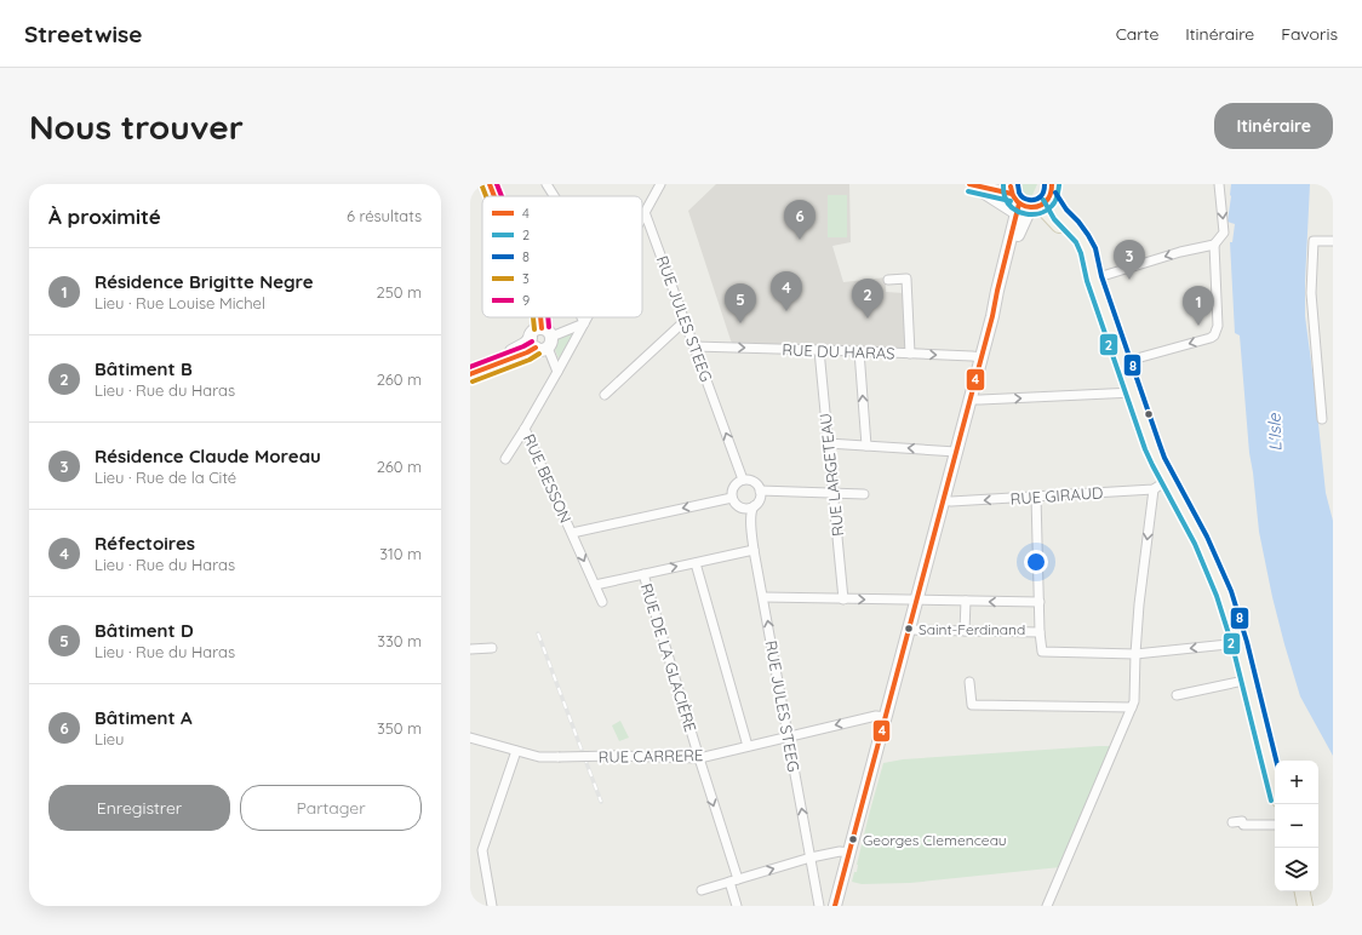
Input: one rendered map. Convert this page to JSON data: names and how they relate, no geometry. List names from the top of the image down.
{
  "streets": {
    "street": [
      "RUE JULES STEEG",
      "RUE DU HARAS",
      "RUE LARGETEAU",
      "RUE BESSON",
      "RUE GIRAUD",
      "RUE DE LA GLACIÈRE",
      "RUE CARRERE"
    ]
  },
  "crossings": [
    ["RUE JULES STEEG", "RUE DU HARAS"],
    ["RUE JULES STEEG", "RUE BESSON"],
    ["RUE JULES STEEG", "RUE CARRERE"],
    ["RUE DU HARAS", "RUE LARGETEAU"],
    ["RUE DE LA GLACIÈRE", "RUE CARRERE"]
  ],
  "one_way": ["RUE DU HARAS", "RUE GIRAUD", "RUE DE LA GLACIÈRE"],
  "water": ["L'Isle"],
  "places": ["Saint-Ferdinand", "Georges Clemenceau"],
  "lines": [
    "transit line 4",
    "transit line 8",
    "transit line 9",
    "transit line 2",
    "transit line 3"
  ],
  "legend": [
    "4",
    "2",
    "8",
    "3",
    "9"
  ],
  "page": {
    "header": "Streetwise",
    "nav": ["Carte", "Itinéraire", "Favoris"],
    "buttons": [
      "Itinéraire",
      ["Enregistrer", "Partager"]
    ],
    "title": "Nous trouver",
    "heading": ["À proximité", "6 résultats"],
    "pins": [
      "6",
      "3",
      "4",
      "2",
      "5",
      "1"
    ],
    "list": [
      {
        "mark": "1",
        "name": "Résidence Brigitte Negre",
        "note": "Lieu · Rue Louise Michel",
        "value": "250 m"
      },
      {
        "mark": "2",
        "name": "Bâtiment B",
        "note": "Lieu · Rue du Haras",
        "value": "260 m"
      },
      {
        "mark": "3",
        "name": "Résidence Claude Moreau",
        "note": "Lieu · Rue de la Cité",
        "value": "260 m"
      },
      {
        "mark": "4",
        "name": "Réfectoires",
        "note": "Lieu · Rue du Haras",
        "value": "310 m"
      },
      {
        "mark": "5",
        "name": "Bâtiment D",
        "note": "Lieu · Rue du Haras",
        "value": "330 m"
      },
      {
        "mark": "6",
        "name": "Bâtiment A",
        "note": "Lieu",
        "value": "350 m"
      }
    ],
    "map_buttons": ["+", "−"]
  }
}
